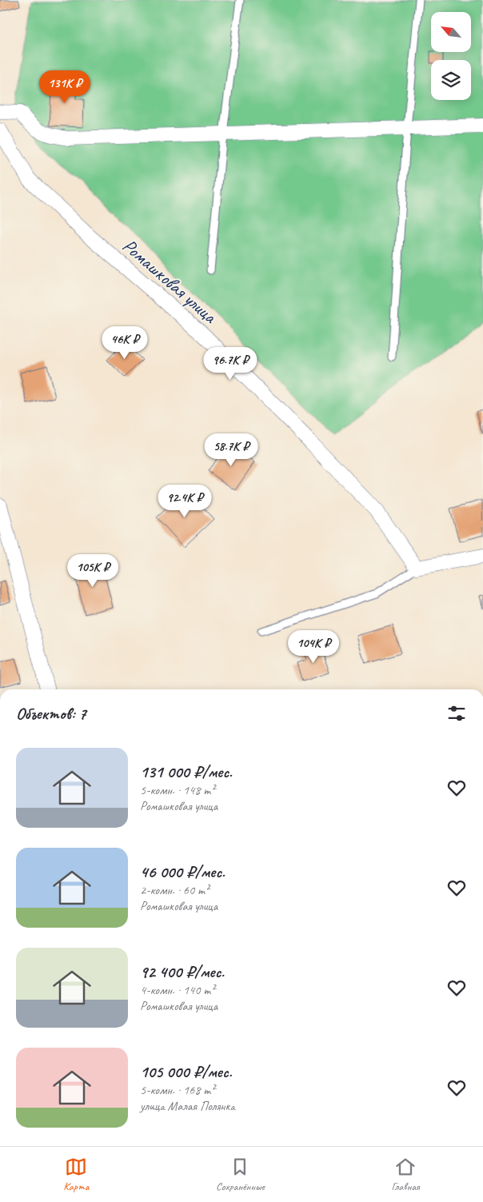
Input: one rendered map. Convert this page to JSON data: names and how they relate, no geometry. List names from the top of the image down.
{
  "streets": {
    "street": ["Ромашковая улица"]
  },
  "north": "top left",
  "page": {
    "price": [
      "131K ₽",
      "46K ₽",
      "96.7K ₽",
      "58.7K ₽",
      "92.4K ₽",
      "105K ₽",
      "104K ₽"
    ],
    "heading": "Объектов: 7",
    "list": [
      {
        "name": "131 000 ₽/мес.",
        "note": "5-комн. · 148 m² · Ромашковая улица"
      },
      {
        "name": "46 000 ₽/мес.",
        "note": "2-комн. · 60 m² · Ромашковая улица"
      },
      {
        "name": "92 400 ₽/мес.",
        "note": "4-комн. · 140 m² · Ромашковая улица"
      },
      {
        "name": "105 000 ₽/мес.",
        "note": "5-комн. · 168 m² · улица Малая Полянка"
      }
    ],
    "tabs": ["Карта", "Сохранённые", "Главная"]
  }
}
